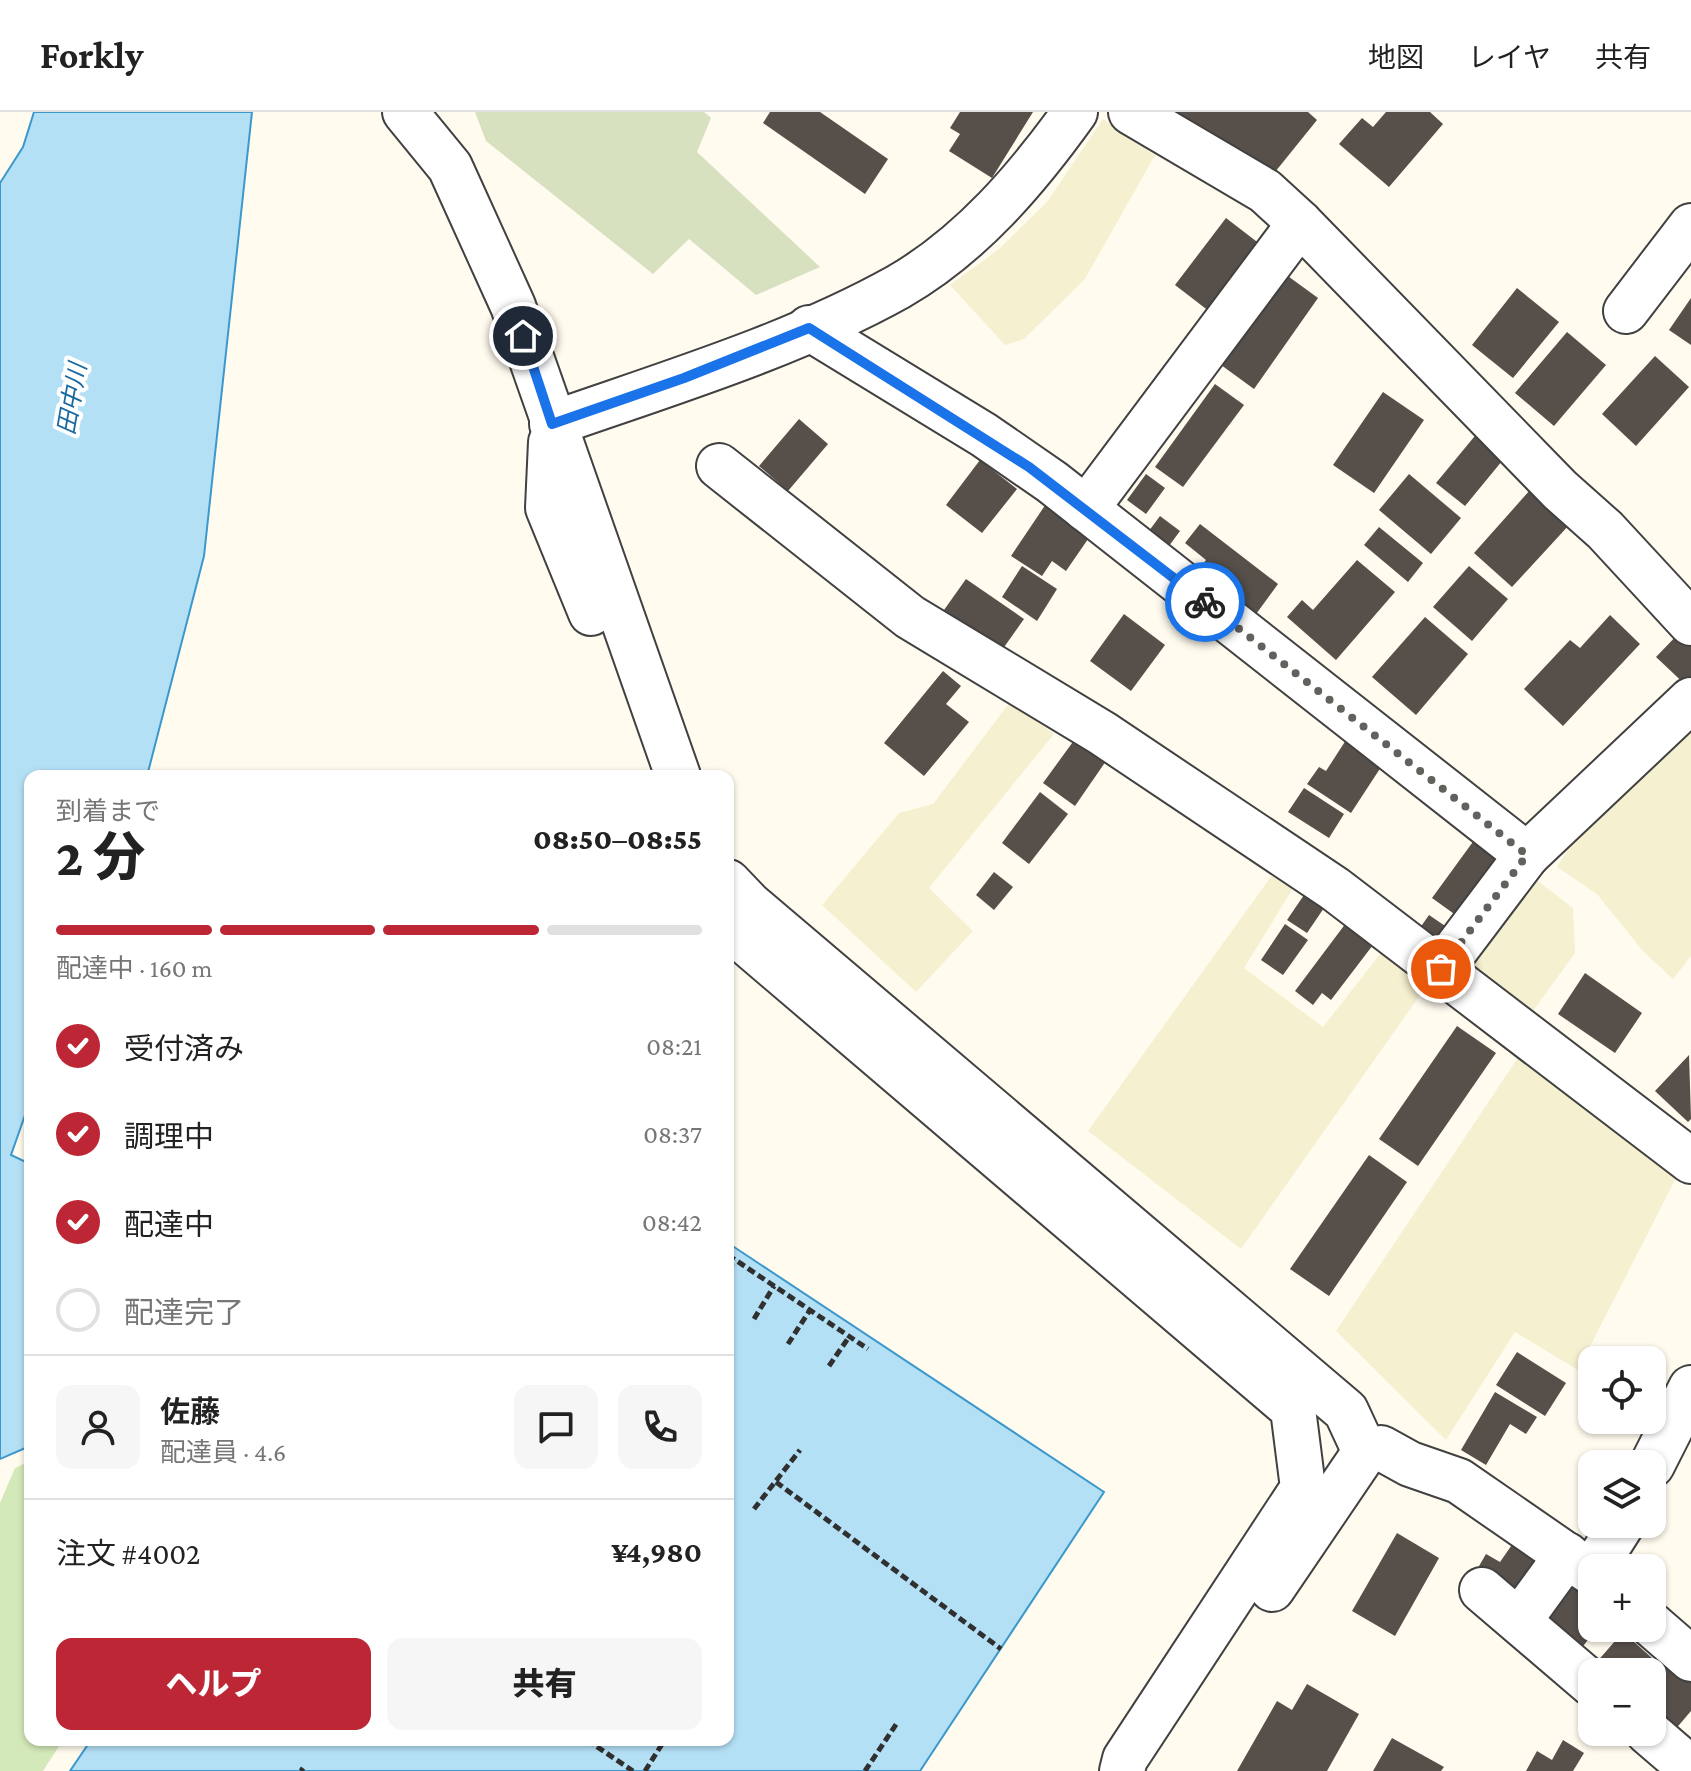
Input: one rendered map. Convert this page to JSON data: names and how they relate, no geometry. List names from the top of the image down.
{
  "water": ["田中川"],
  "page": {
    "header": "Forkly",
    "nav": ["地図", "レイヤ", "共有"],
    "heading": ["2 分", "到着まで", "08:50–08:55"],
    "panel": [
      "佐藤",
      "配達員 · 4.6",
      "注文 #4002",
      "¥4,980"
    ],
    "bar": "配達中 · 160 m",
    "list": [
      ["受付済み", "08:21"],
      ["調理中", "08:37"],
      ["配達中", "08:42"],
      "配達完了"
    ],
    "map_buttons": ["+", "−"],
    "buttons": ["ヘルプ", "共有"]
  }
}
